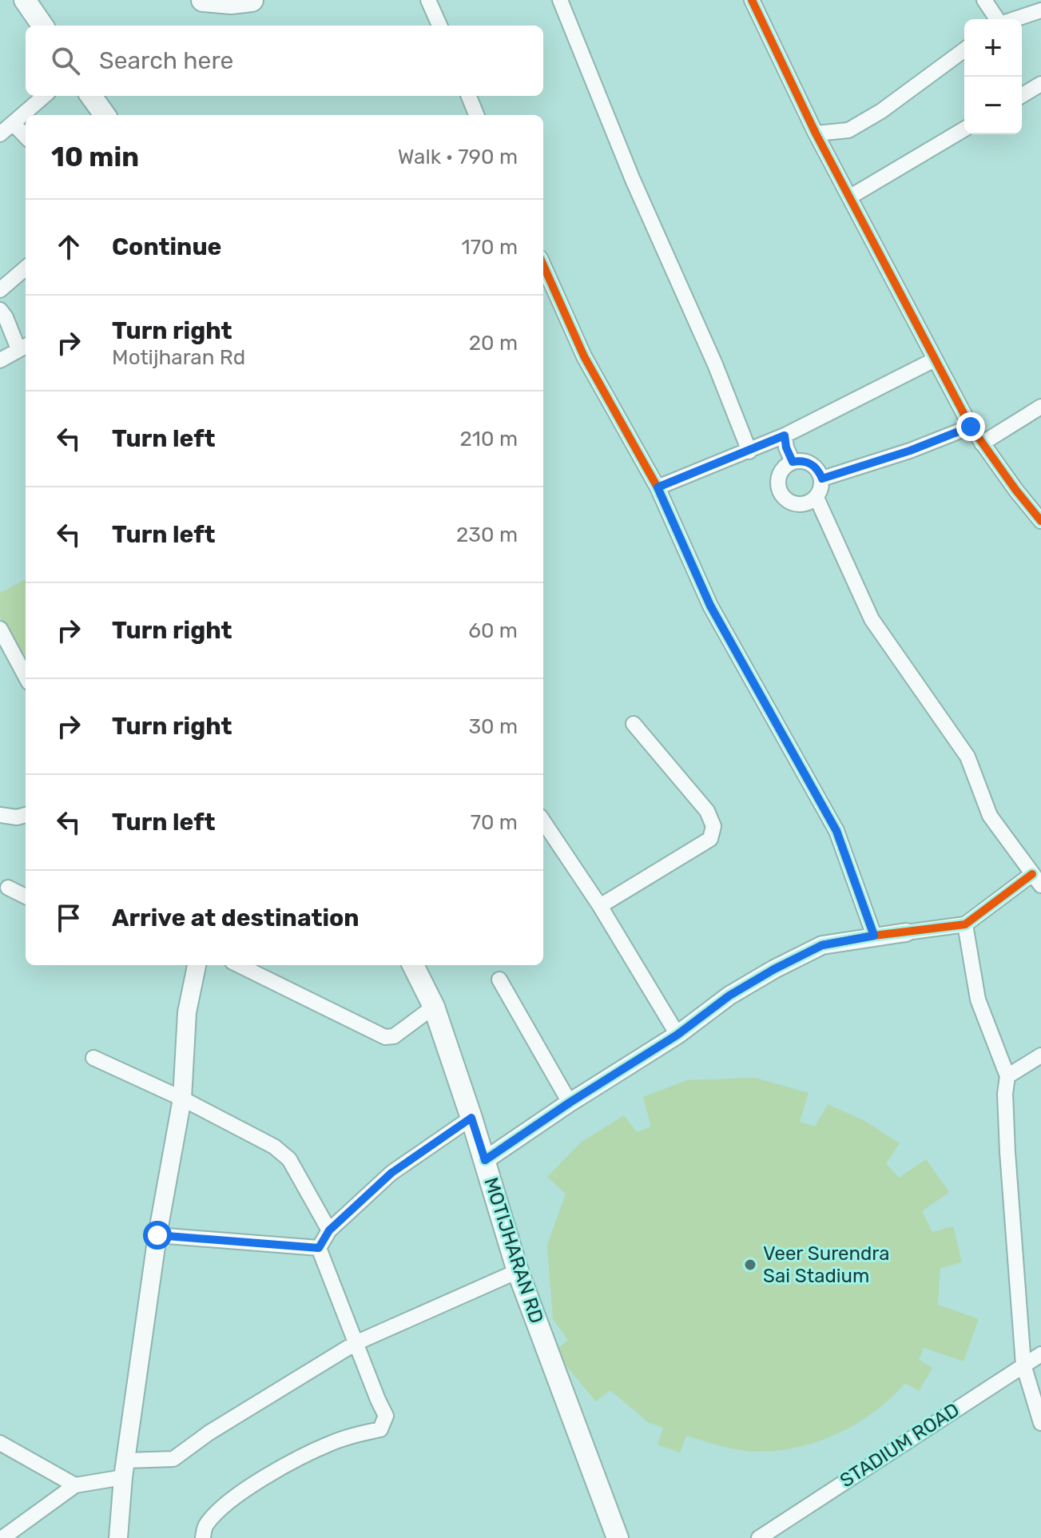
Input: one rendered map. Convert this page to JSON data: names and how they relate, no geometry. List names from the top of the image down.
{
  "streets": {
    "main road": ["MOTIJHARAN RD"],
    "street": ["STADIUM ROAD"]
  },
  "places": ["Veer Surendra Sai Stadium"],
  "page": {
    "map_buttons": ["+", "−"],
    "search": "Search here",
    "heading": ["10 min", "Walk · 790 m"],
    "list": [
      ["Continue", "170 m"],
      ["Turn right", "Motijharan Rd", "20 m"],
      ["Turn left", "210 m"],
      ["Turn left", "230 m"],
      ["Turn right", "60 m"],
      ["Turn right", "30 m"],
      ["Turn left", "70 m"],
      "Arrive at destination"
    ]
  }
}
